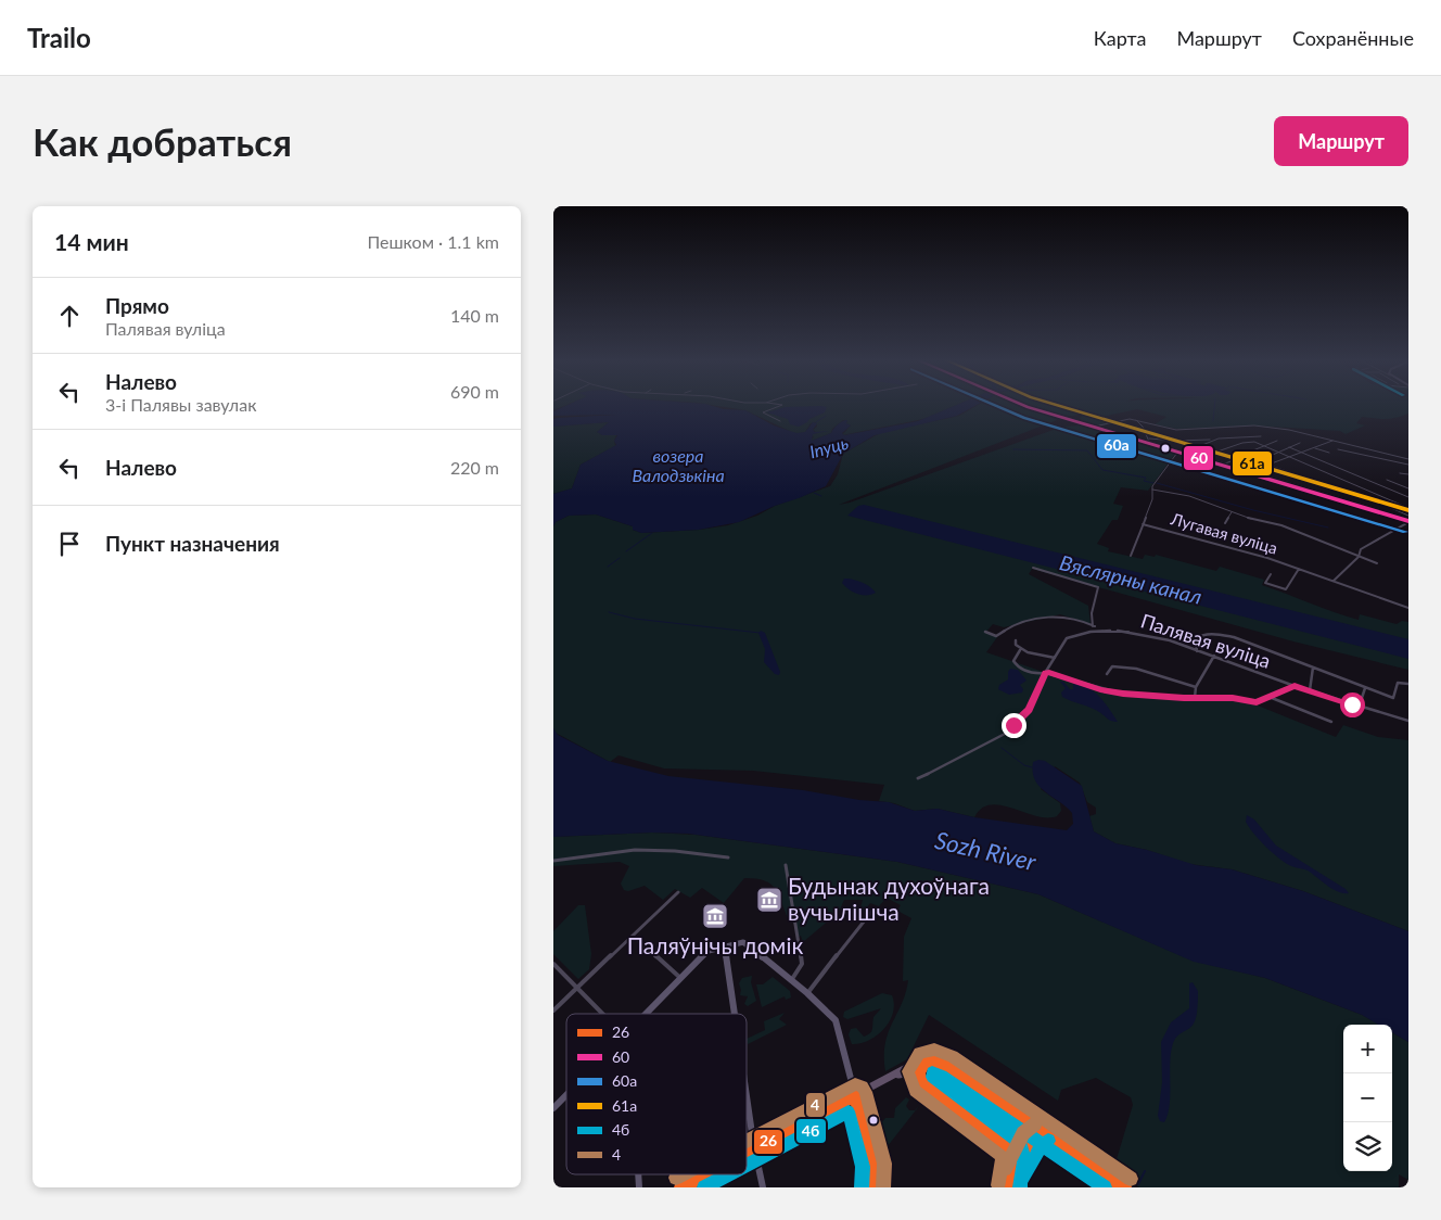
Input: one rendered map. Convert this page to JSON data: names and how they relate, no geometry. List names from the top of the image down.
{
  "streets": {
    "street": ["Лугавая вуліца", "Палявая вуліца"]
  },
  "water": [
    "Іпуць",
    "возера Валодзькіна",
    "Вяслярны канал",
    "Sozh River"
  ],
  "places": {
    "museum": ["Будынак духоўнага вучылішча", "Паляўнічы домік"]
  },
  "lines": [
    "transit line 60",
    "transit line 60а",
    "transit line 61а",
    "transit line 4",
    "transit line 26",
    "transit line 4б"
  ],
  "legend": [
    "26",
    "60",
    "60а",
    "61а",
    "4б",
    "4"
  ],
  "page": {
    "header": "Trailo",
    "nav": ["Карта", "Маршрут", "Сохранённые"],
    "buttons": "Маршрут",
    "title": "Как добраться",
    "heading": ["14 мин", "Пешком · 1.1 km"],
    "list": [
      ["Прямо", "Палявая вуліца", "140 m"],
      ["Налево", "3-і Палявы завулак", "690 m"],
      ["Налево", "220 m"],
      "Пункт назначения"
    ],
    "map_buttons": ["+", "−"]
  }
}
